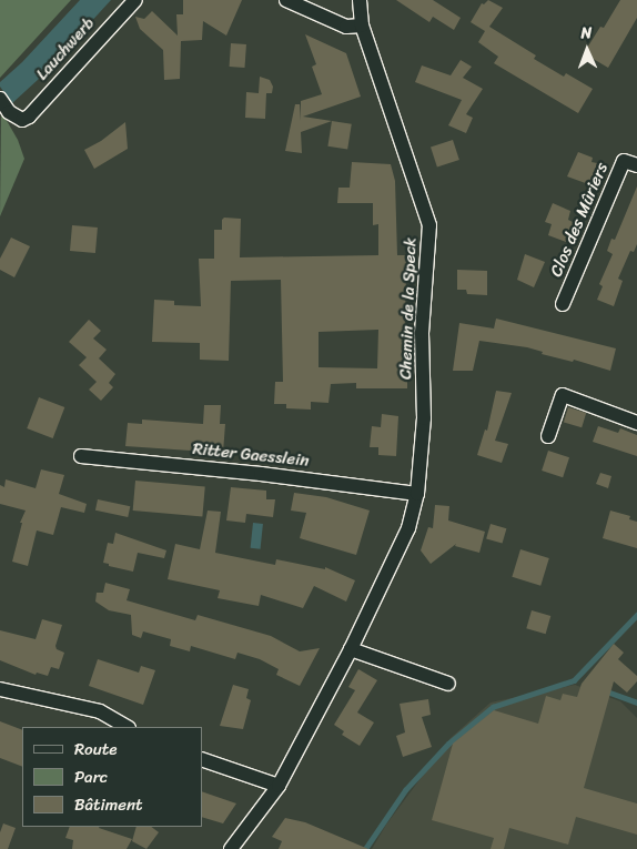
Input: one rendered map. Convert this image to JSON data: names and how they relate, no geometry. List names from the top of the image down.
{
  "streets": {
    "street": [
      "Lauchwerb",
      "Clos des Mûriers",
      "Chemin de la Speck",
      "Ritter Gaesslein"
    ]
  },
  "crossings": [
    ["Chemin de la Speck", "Ritter Gaesslein"]
  ],
  "legend": ["Route", "Parc", "Bâtiment"],
  "north": "top"
}
